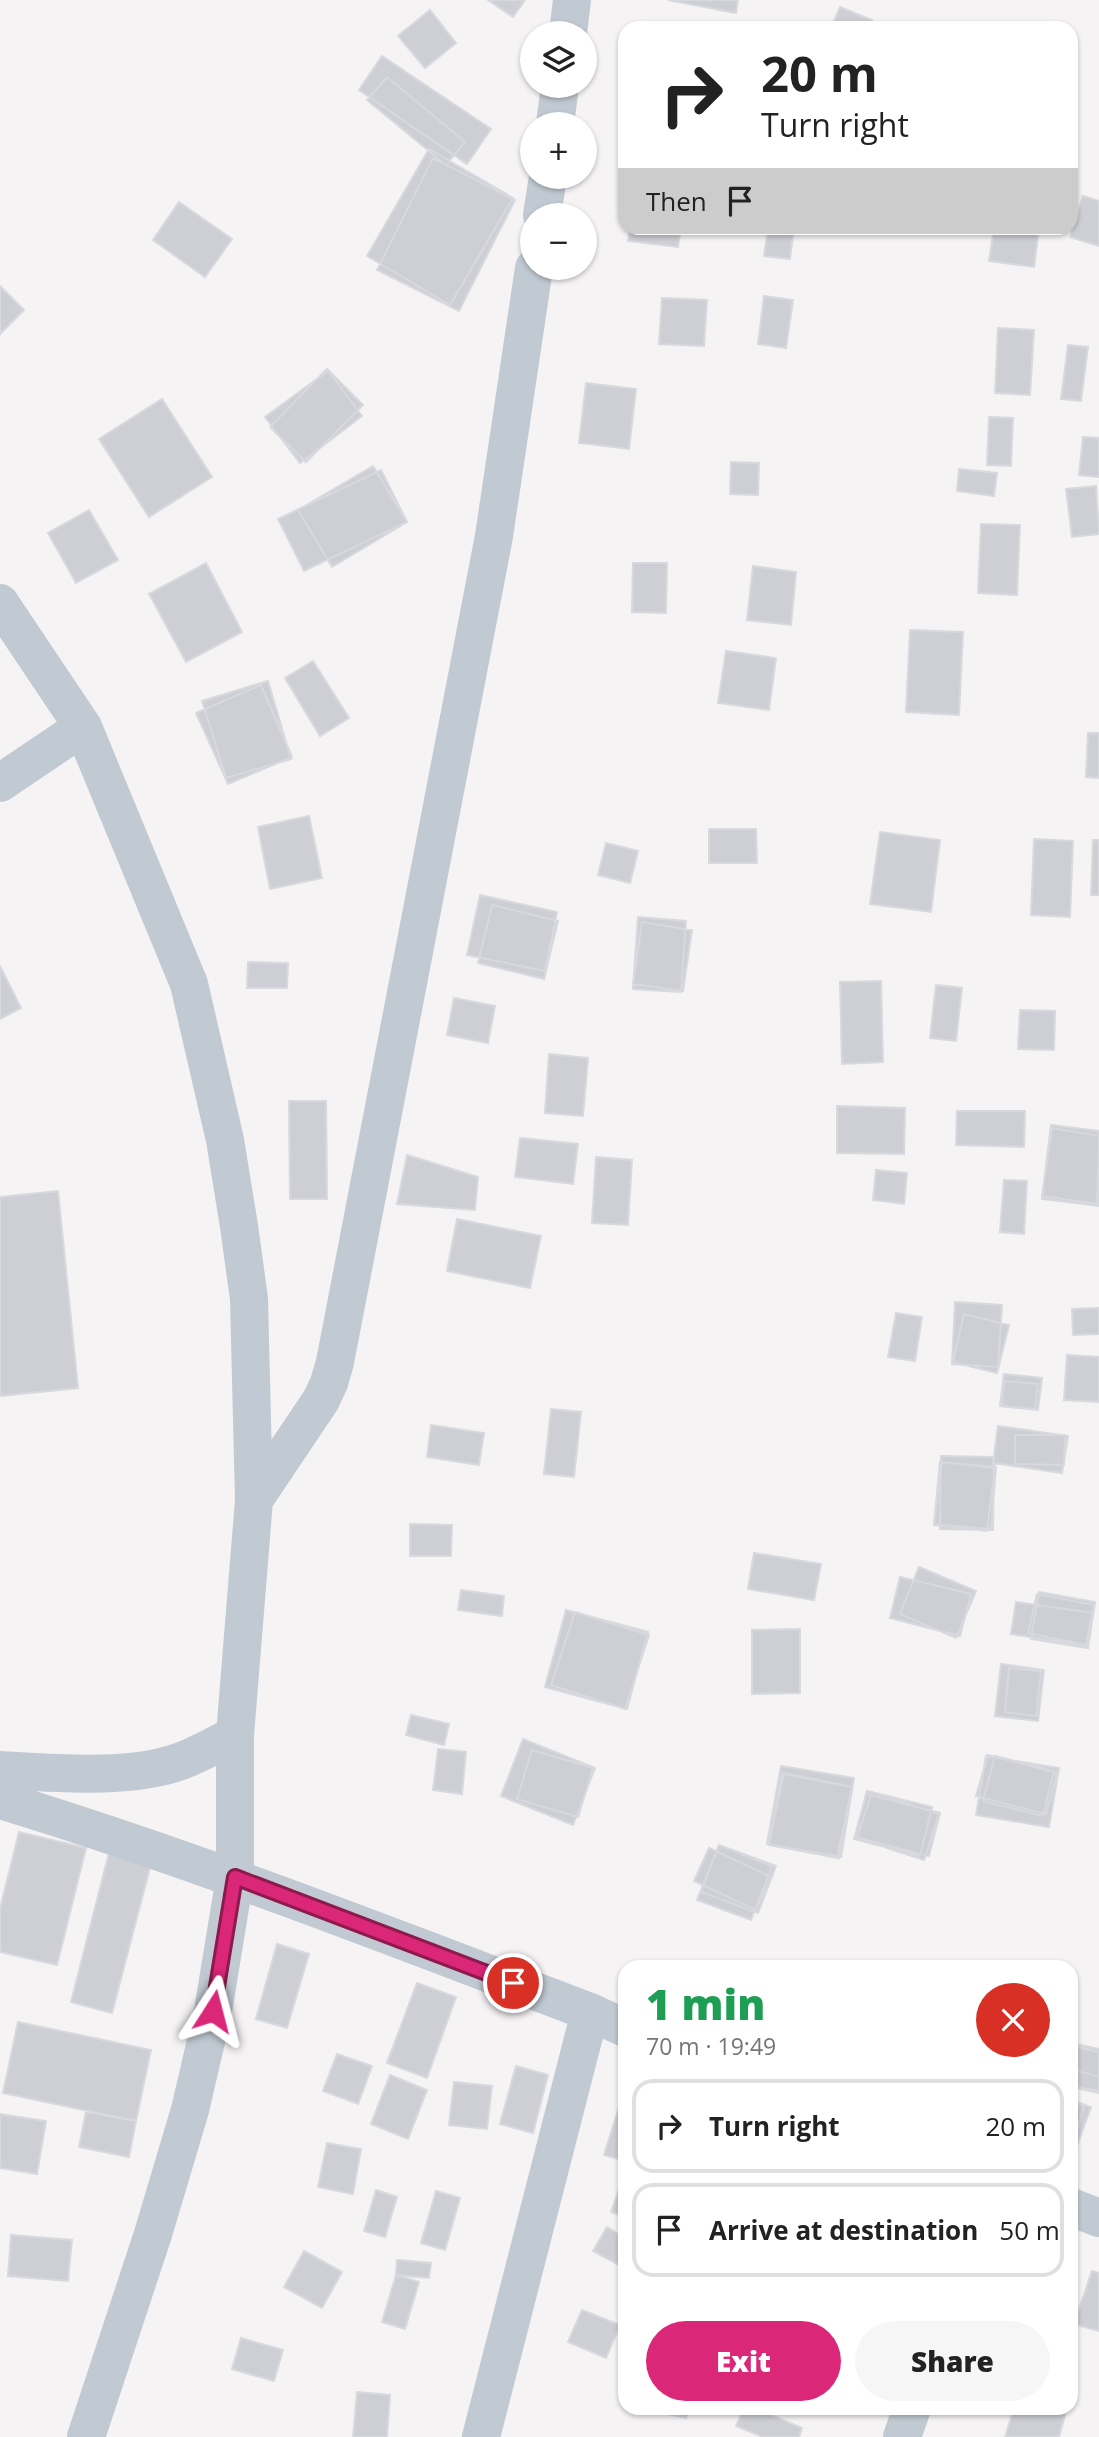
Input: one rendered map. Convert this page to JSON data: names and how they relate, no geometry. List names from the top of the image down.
{
  "page": {
    "map_buttons": ["+", "−"],
    "turn": ["20 m", "Turn right"],
    "then": "Then",
    "heading": ["1 min", "70 m · 19:49"],
    "list": [
      {
        "name": "Turn right",
        "value": "20 m"
      },
      {
        "name": "Arrive at destination",
        "value": "50 m"
      }
    ],
    "buttons": ["Exit", "Share"]
  }
}
